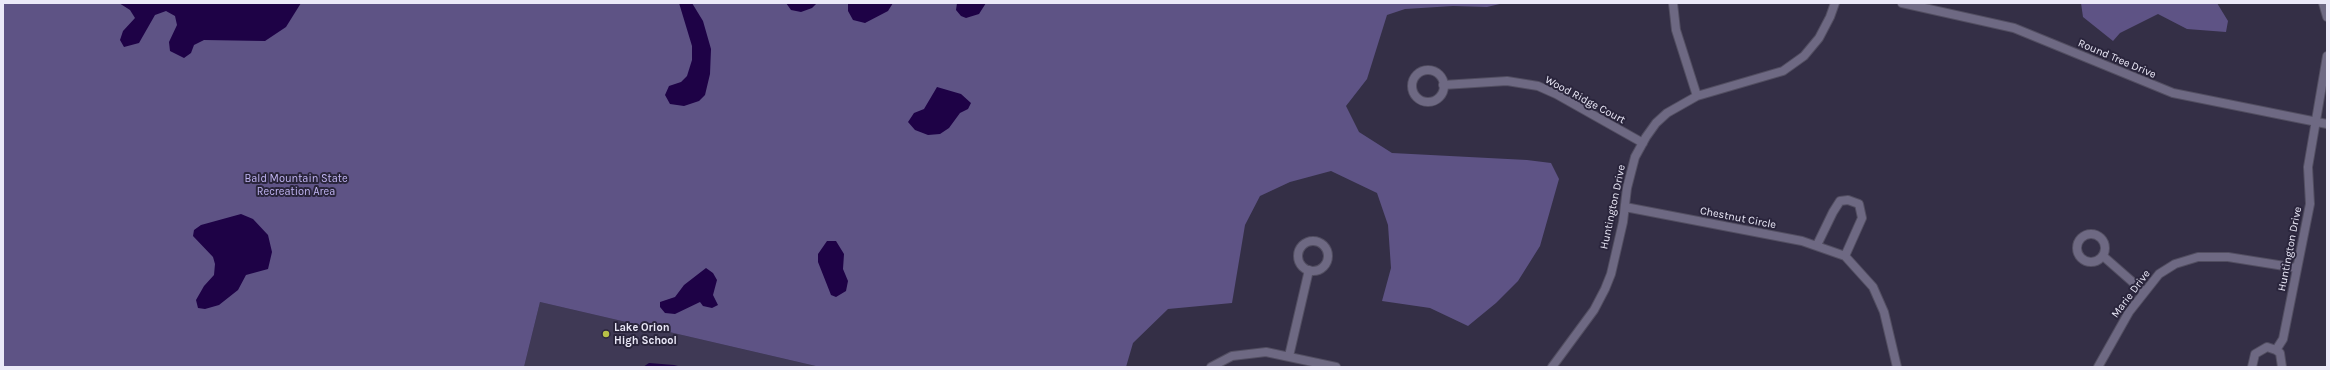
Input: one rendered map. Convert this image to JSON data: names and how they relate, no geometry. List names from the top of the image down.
{
  "streets": {
    "street": [
      "Round Tree Drive",
      "Wood Ridge Court",
      "Huntington Drive",
      "Chestnut Circle",
      "Marie Drive"
    ]
  },
  "crossings": [
    ["Round Tree Drive", "Huntington Drive"],
    ["Wood Ridge Court", "Huntington Drive"],
    ["Huntington Drive", "Chestnut Circle"],
    ["Huntington Drive", "Marie Drive"]
  ],
  "parks": ["Bald Mountain State Recreation Area"],
  "places": ["Lake Orion High School"]
}
